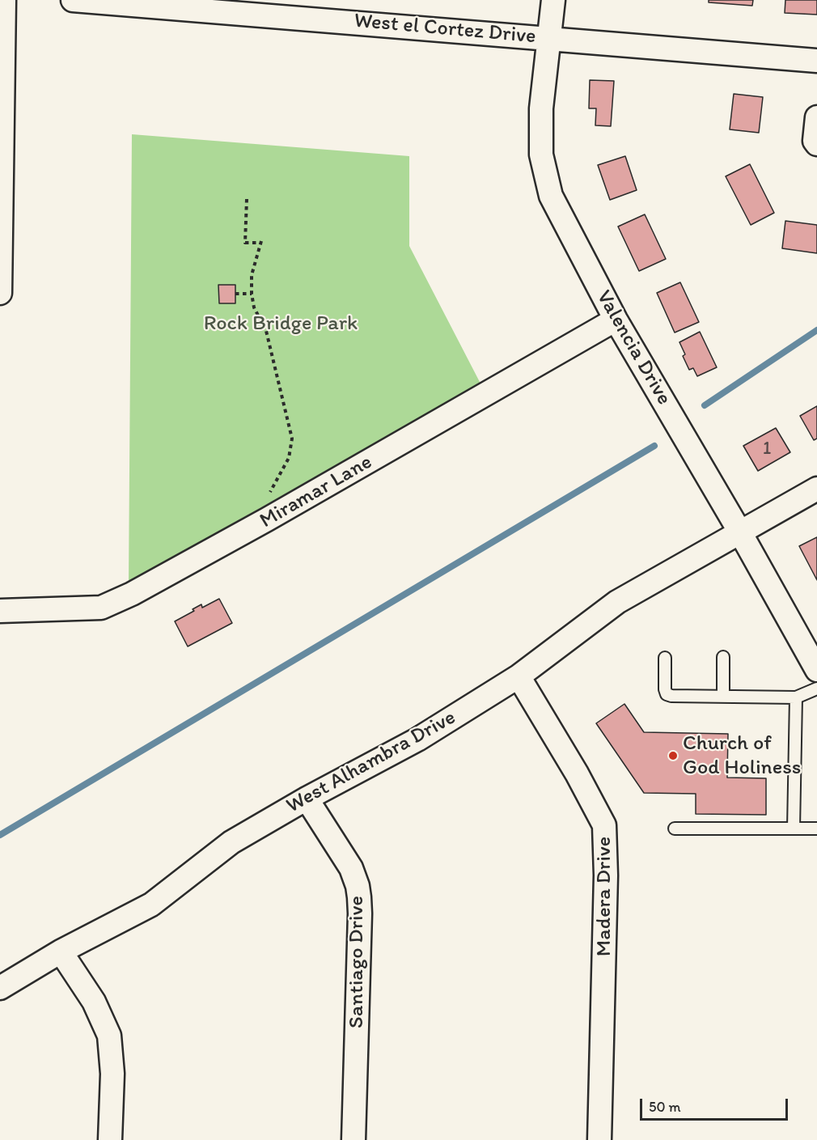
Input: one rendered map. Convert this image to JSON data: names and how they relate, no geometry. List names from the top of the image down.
{
  "streets": {
    "street": [
      "West el Cortez Drive",
      "Valencia Drive",
      "Miramar Lane",
      "West Alhambra Drive",
      "Madera Drive",
      "Santiago Drive"
    ]
  },
  "crossings": [
    ["West el Cortez Drive", "Valencia Drive"],
    ["Valencia Drive", "Miramar Lane"],
    ["Valencia Drive", "West Alhambra Drive"],
    ["West Alhambra Drive", "Madera Drive"],
    ["West Alhambra Drive", "Santiago Drive"]
  ],
  "parks": ["Rock Bridge Park"],
  "places": ["Church of God Holiness"],
  "house_numbers": ["1"],
  "scale_bar": "50 m"
}
